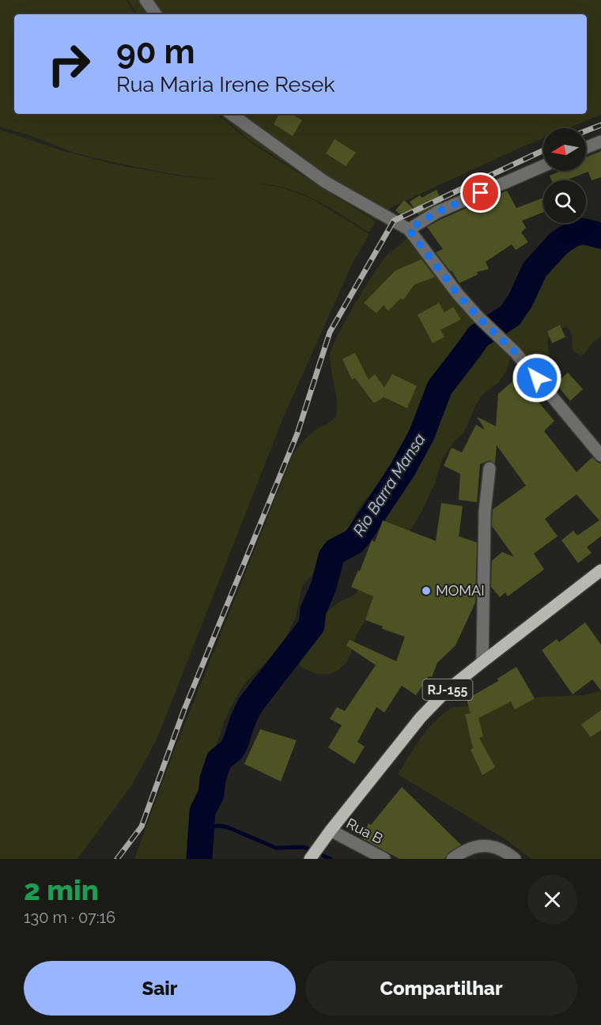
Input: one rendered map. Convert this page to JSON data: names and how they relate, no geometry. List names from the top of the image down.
{
  "streets": {
    "main road": ["RJ-155"],
    "street": ["Rua B"]
  },
  "crossings": [
    ["RJ-155", "Rua B"]
  ],
  "water": ["Rio Barra Mansa"],
  "places": ["MOMAI"],
  "north": "left",
  "page": {
    "turn": ["90 m", "Rua Maria Irene Resek"],
    "heading": ["2 min", "130 m · 07:16"],
    "buttons": ["Sair", "Compartilhar"]
  }
}
